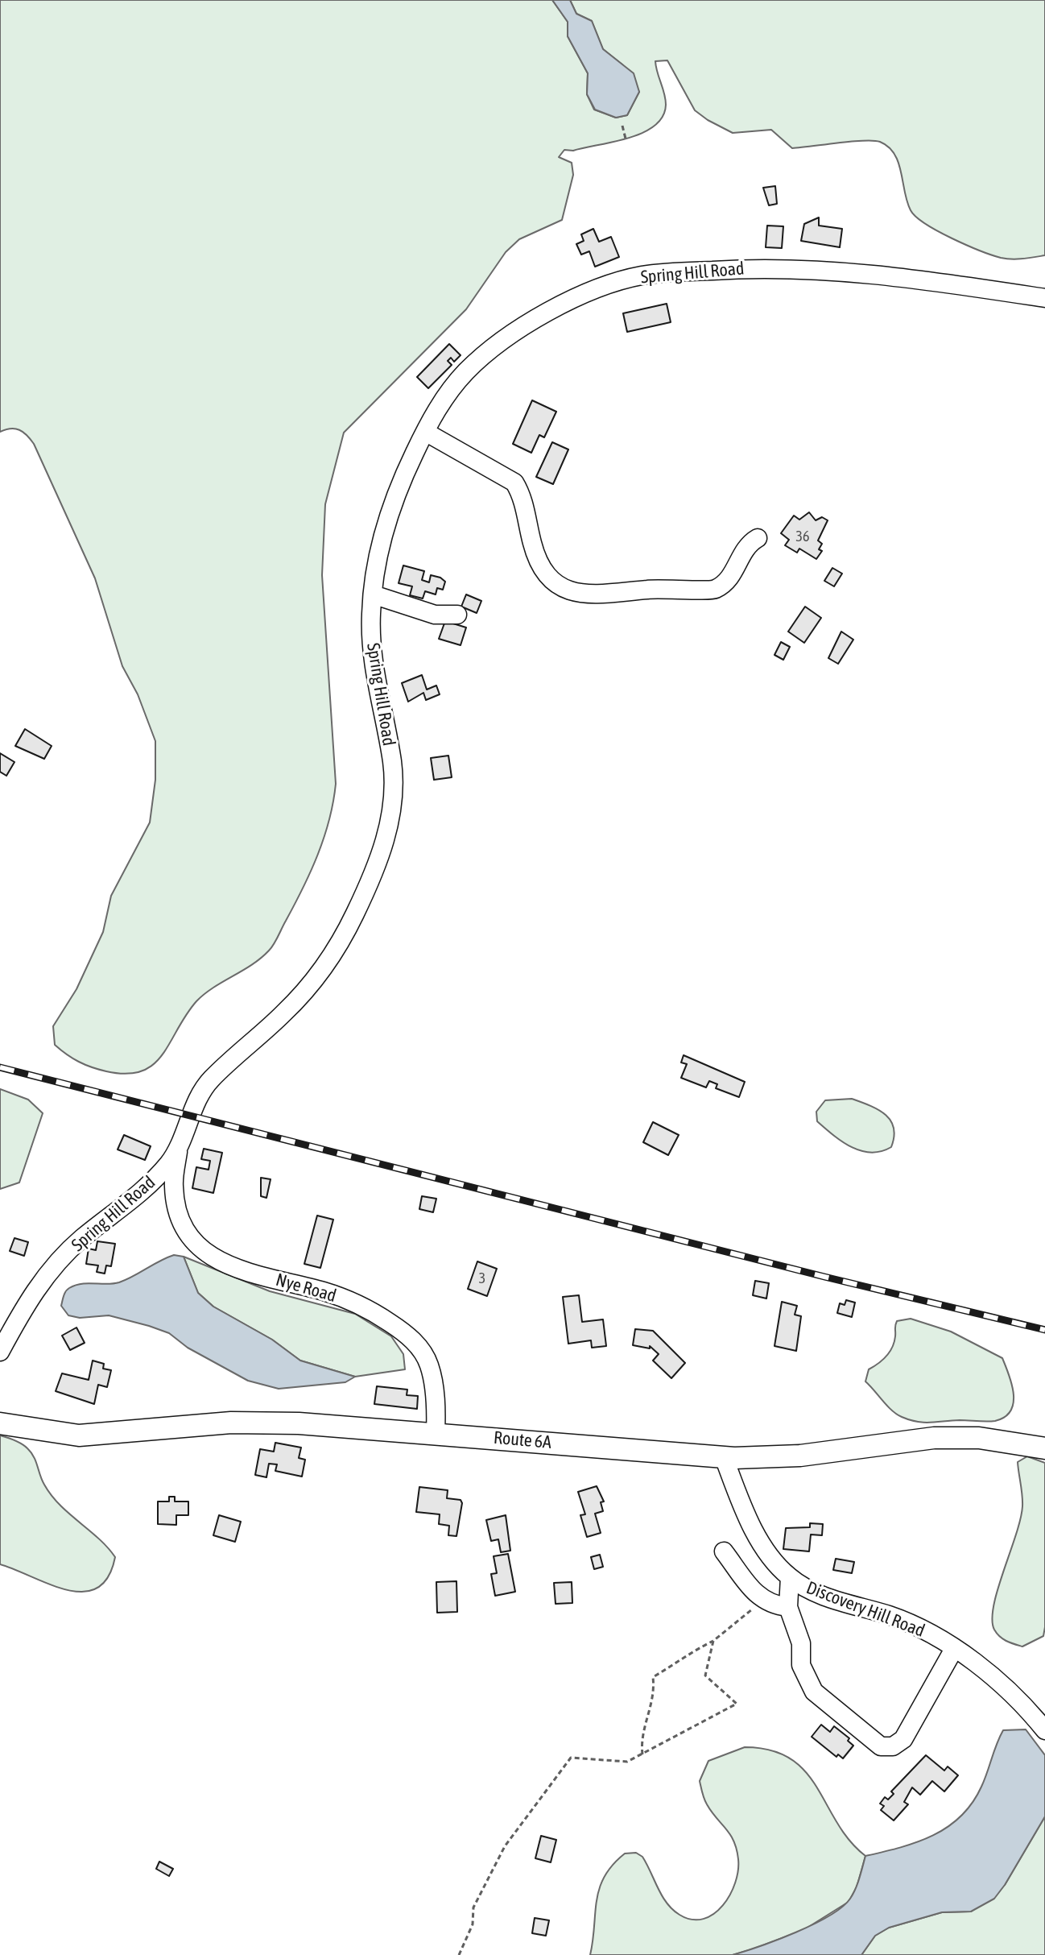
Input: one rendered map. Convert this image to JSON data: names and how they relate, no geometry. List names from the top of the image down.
{
  "streets": {
    "main road": ["Route 6A"],
    "street": ["Spring Hill Road", "Nye Road", "Discovery Hill Road"]
  },
  "crossings": [
    ["Spring Hill Road", "Nye Road"],
    ["Nye Road", "Route 6A"],
    ["Route 6A", "Discovery Hill Road"]
  ],
  "house_numbers": ["36", "3"]
}
